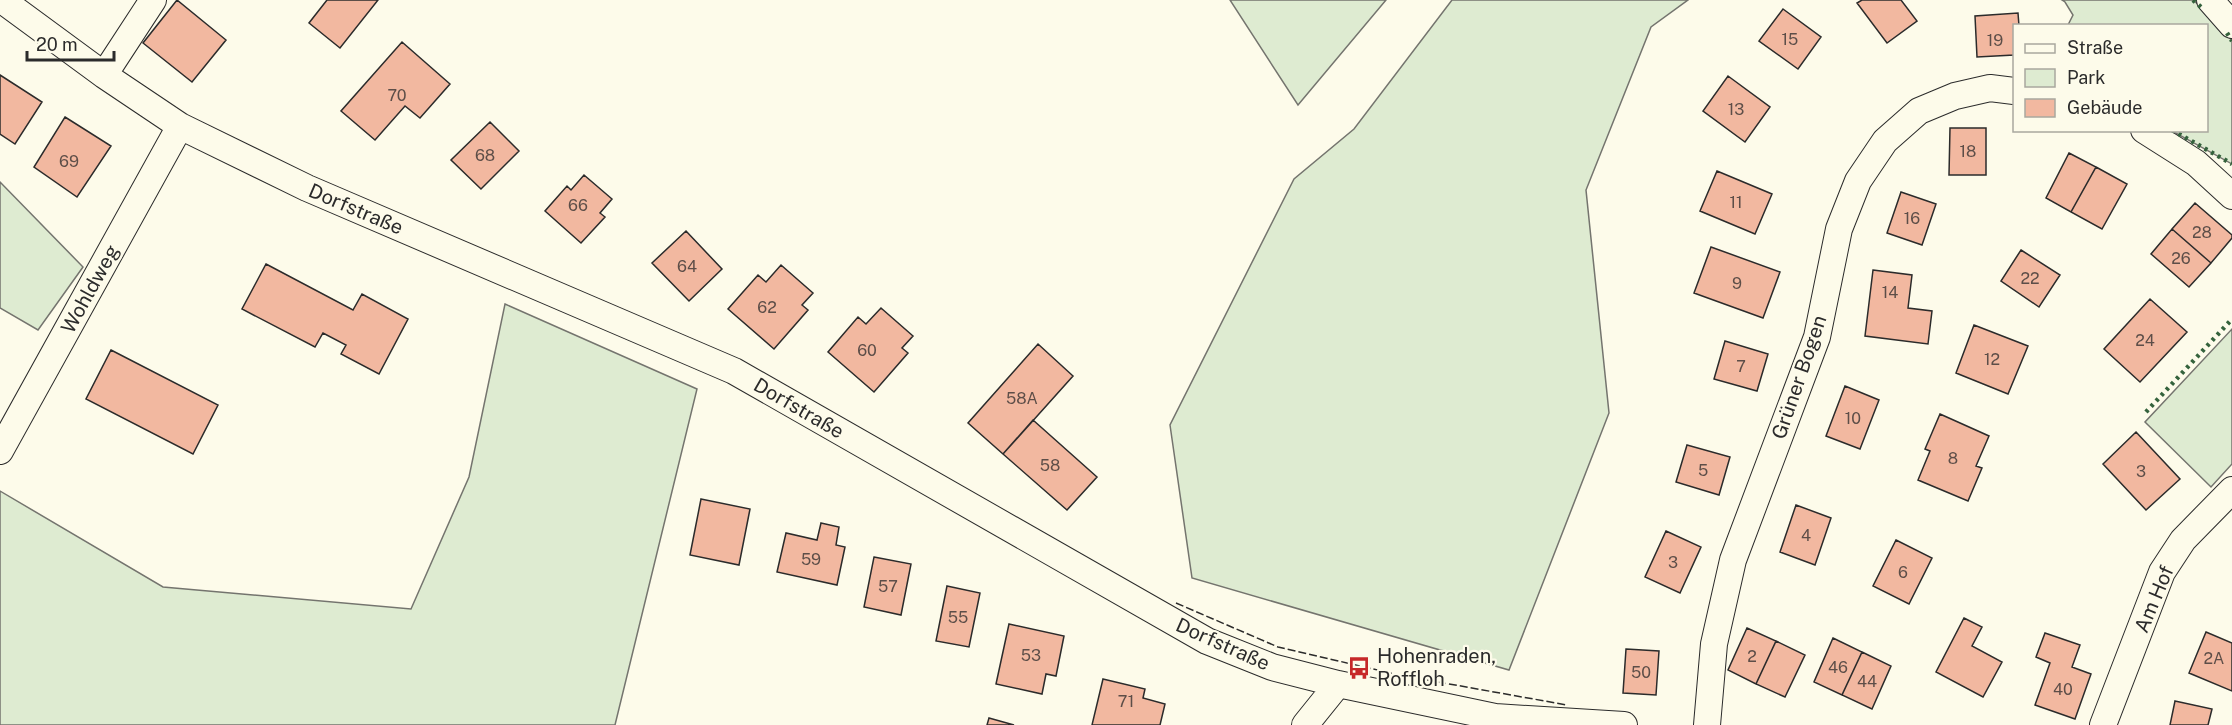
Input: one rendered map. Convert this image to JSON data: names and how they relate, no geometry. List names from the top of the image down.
{
  "streets": {
    "street": [
      "Dorfstraße",
      "Wohldweg",
      "Grüner Bogen",
      "Am Hof"
    ]
  },
  "crossings": [
    ["Dorfstraße", "Wohldweg"]
  ],
  "places": {
    "bus stop": ["Hohenraden, Roffloh"]
  },
  "house_numbers": [
    "15",
    "19",
    "70",
    "13",
    "18",
    "68",
    "69",
    "11",
    "66",
    "16",
    "28",
    "26",
    "64",
    "22",
    "9",
    "14",
    "62",
    "24",
    "60",
    "12",
    "7",
    "58A",
    "10",
    "8",
    "58",
    "5",
    "3",
    "4",
    "59",
    "3",
    "6",
    "57",
    "55",
    "53",
    "2",
    "2A",
    "46",
    "50",
    "44",
    "40",
    "71"
  ],
  "legend": ["Straße", "Park", "Gebäude"],
  "scale_bar": "20 m"
}
